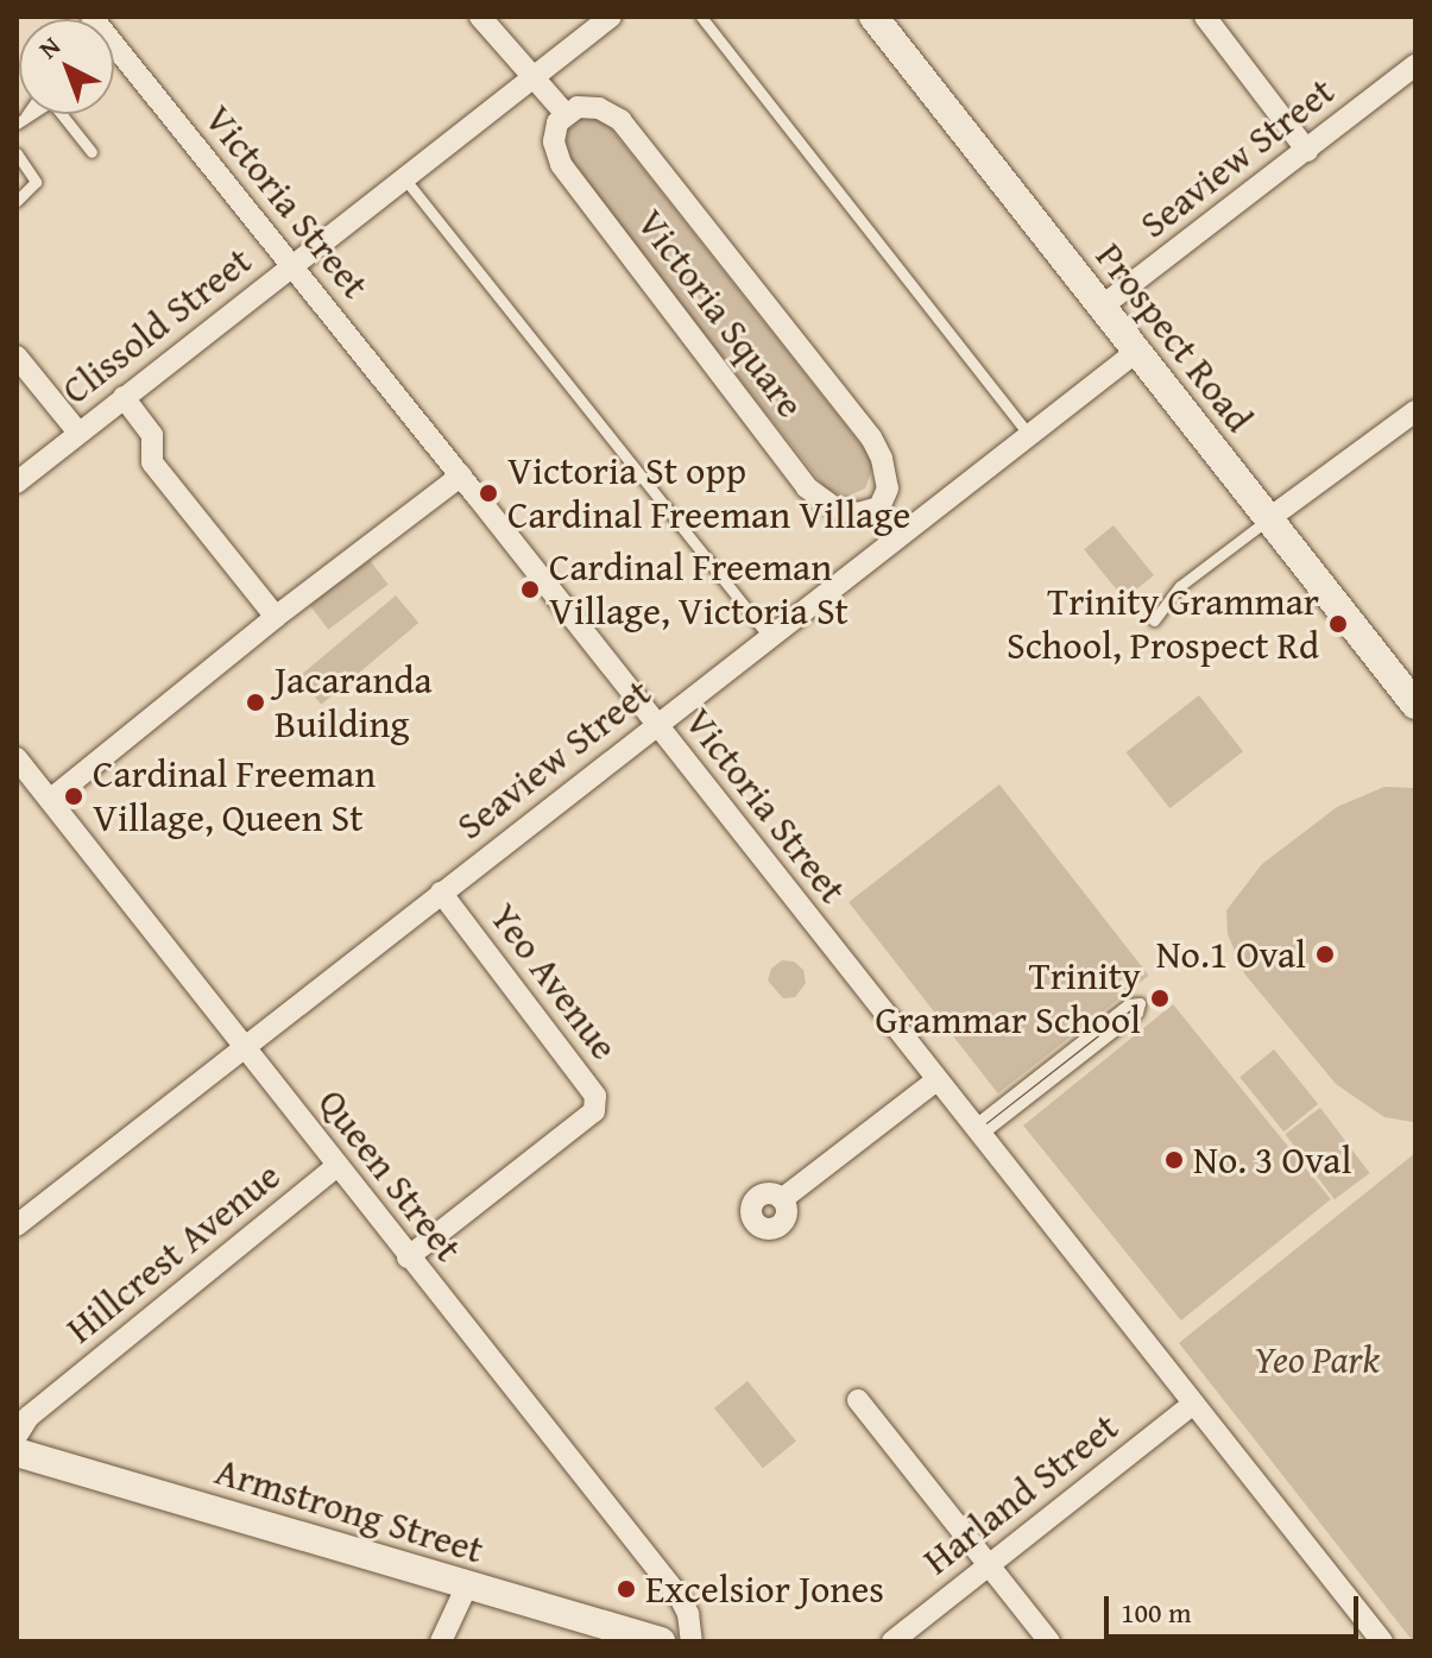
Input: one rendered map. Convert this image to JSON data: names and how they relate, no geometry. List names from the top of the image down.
{
  "streets": {
    "street": [
      "Seaview Street",
      "Victoria Street",
      "Victoria Square",
      "Clissold Street",
      "Prospect Road",
      "Yeo Avenue",
      "Queen Street",
      "Hillcrest Avenue",
      "Harland Street",
      "Armstrong Street"
    ]
  },
  "crossings": [
    ["Seaview Street", "Victoria Street"],
    ["Seaview Street", "Prospect Road"],
    ["Seaview Street", "Yeo Avenue"],
    ["Seaview Street", "Queen Street"],
    ["Victoria Street", "Clissold Street"],
    ["Victoria Street", "Harland Street"],
    ["Yeo Avenue", "Queen Street"],
    ["Queen Street", "Hillcrest Avenue"]
  ],
  "parks": ["Yeo Park"],
  "places": [
    "Victoria St opp Cardinal Freeman Village",
    "Cardinal Freeman Village, Victoria St",
    "Trinity Grammar School, Prospect Rd",
    "Jacaranda Building",
    "Cardinal Freeman Village, Queen St",
    "No.1 Oval",
    "Trinity Grammar School",
    "No. 3 Oval",
    "Excelsior Jones"
  ],
  "scale_bar": "100 m",
  "north": "top left"
}
